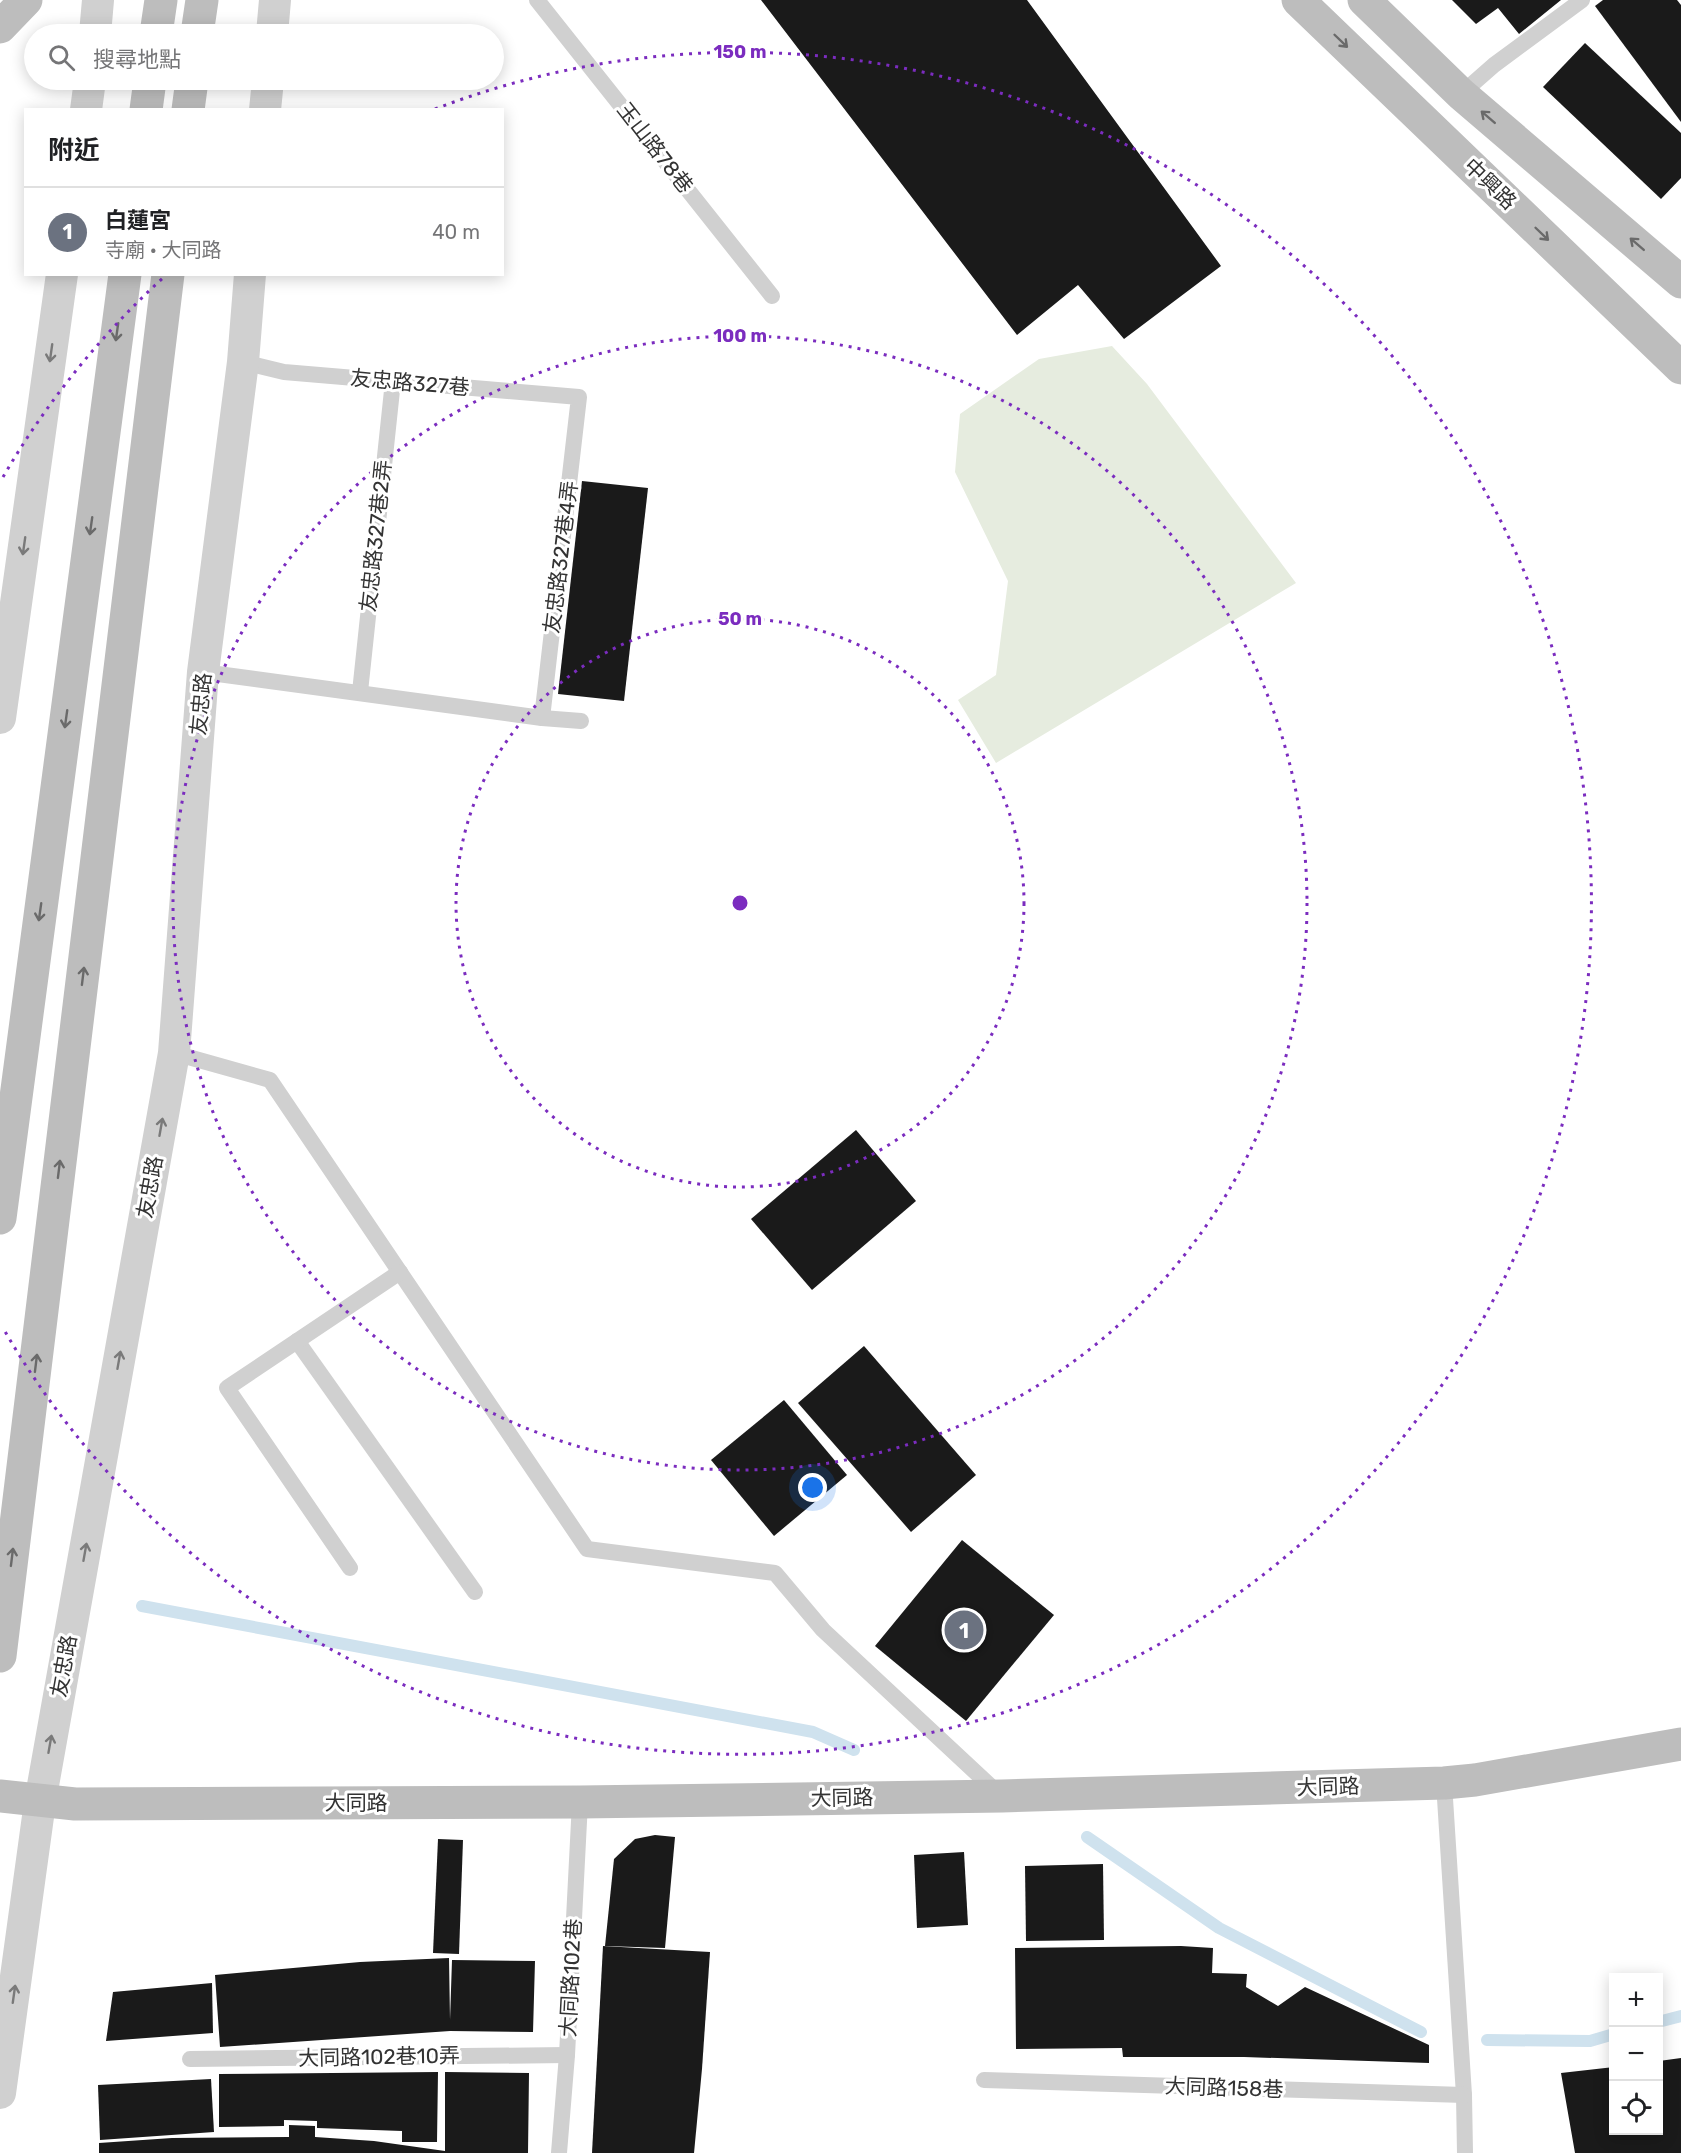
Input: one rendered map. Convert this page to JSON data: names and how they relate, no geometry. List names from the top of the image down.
{
  "streets": {
    "street": ["中興路", "友忠路", "大同路"],
    "lane": [
      "玉山路78巷",
      "友忠路327巷",
      "友忠路327巷2弄",
      "友忠路327巷4弄",
      "大同路102巷",
      "大同路102巷10弄",
      "大同路158巷"
    ]
  },
  "crossings": [
    ["友忠路327巷", "友忠路327巷2弄"],
    ["友忠路327巷", "友忠路327巷4弄"],
    ["友忠路327巷", "友忠路"],
    ["友忠路", "大同路"],
    ["大同路", "大同路102巷"],
    ["大同路102巷", "大同路102巷10弄"]
  ],
  "page": {
    "search": "搜尋地點",
    "heading": "附近",
    "list": [
      {
        "mark": "1",
        "name": "白蓮宮",
        "note": "寺廟 · 大同路",
        "value": "40 m"
      }
    ],
    "pins": "1",
    "map_buttons": ["+", "−"]
  },
  "rings": ["150 m", "100 m", "50 m"]
}
